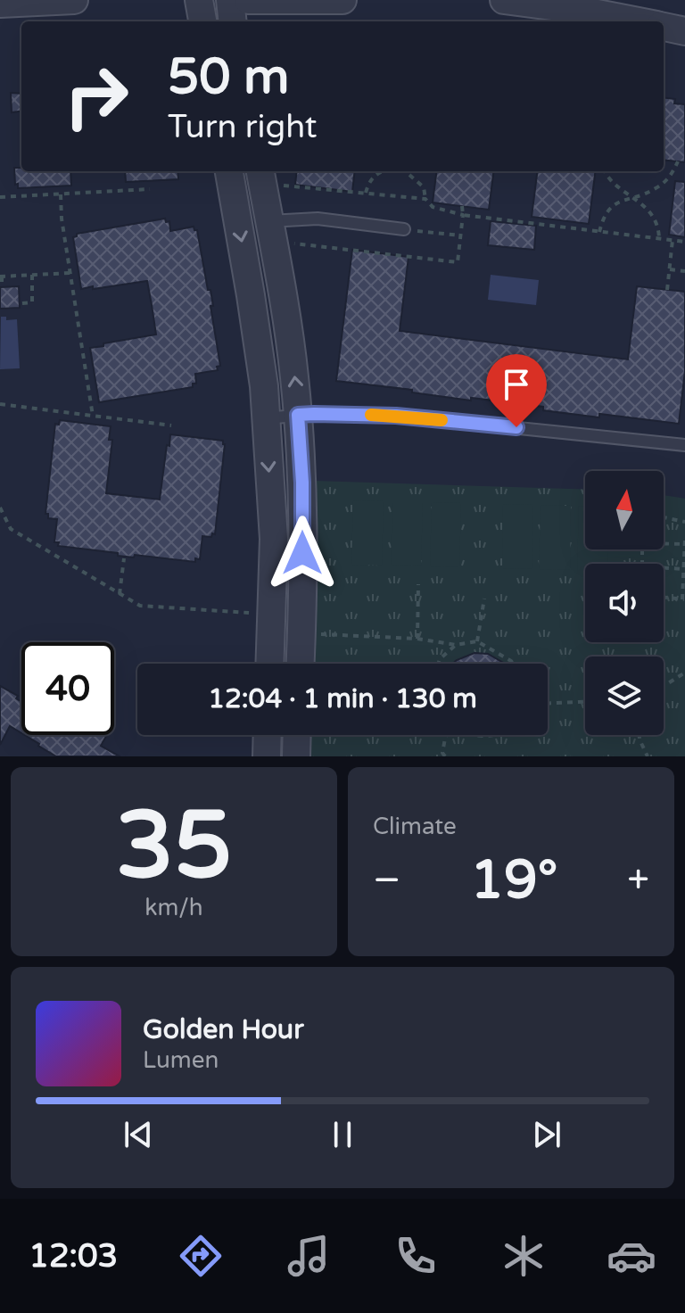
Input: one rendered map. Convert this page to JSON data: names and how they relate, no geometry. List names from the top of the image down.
{
  "north": "top",
  "page": {
    "turn": ["50 m", "Turn right"],
    "limit": "40",
    "trip": "12:04 · 1 min · 130 m",
    "tile": [
      ["35", "km/h"],
      "Climate"
    ],
    "heat": ["−", "19°", "+"],
    "song": ["Golden Hour", "Lumen"],
    "tabs": "12:03"
  }
}
